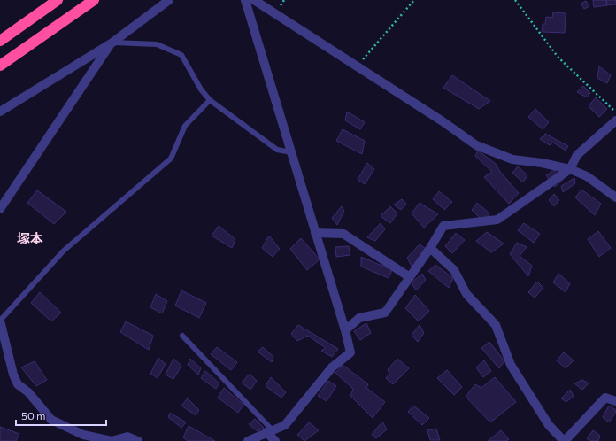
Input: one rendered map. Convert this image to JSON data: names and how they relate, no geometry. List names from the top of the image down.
{
  "districts": ["塚本"],
  "scale_bar": "50 m"
}
